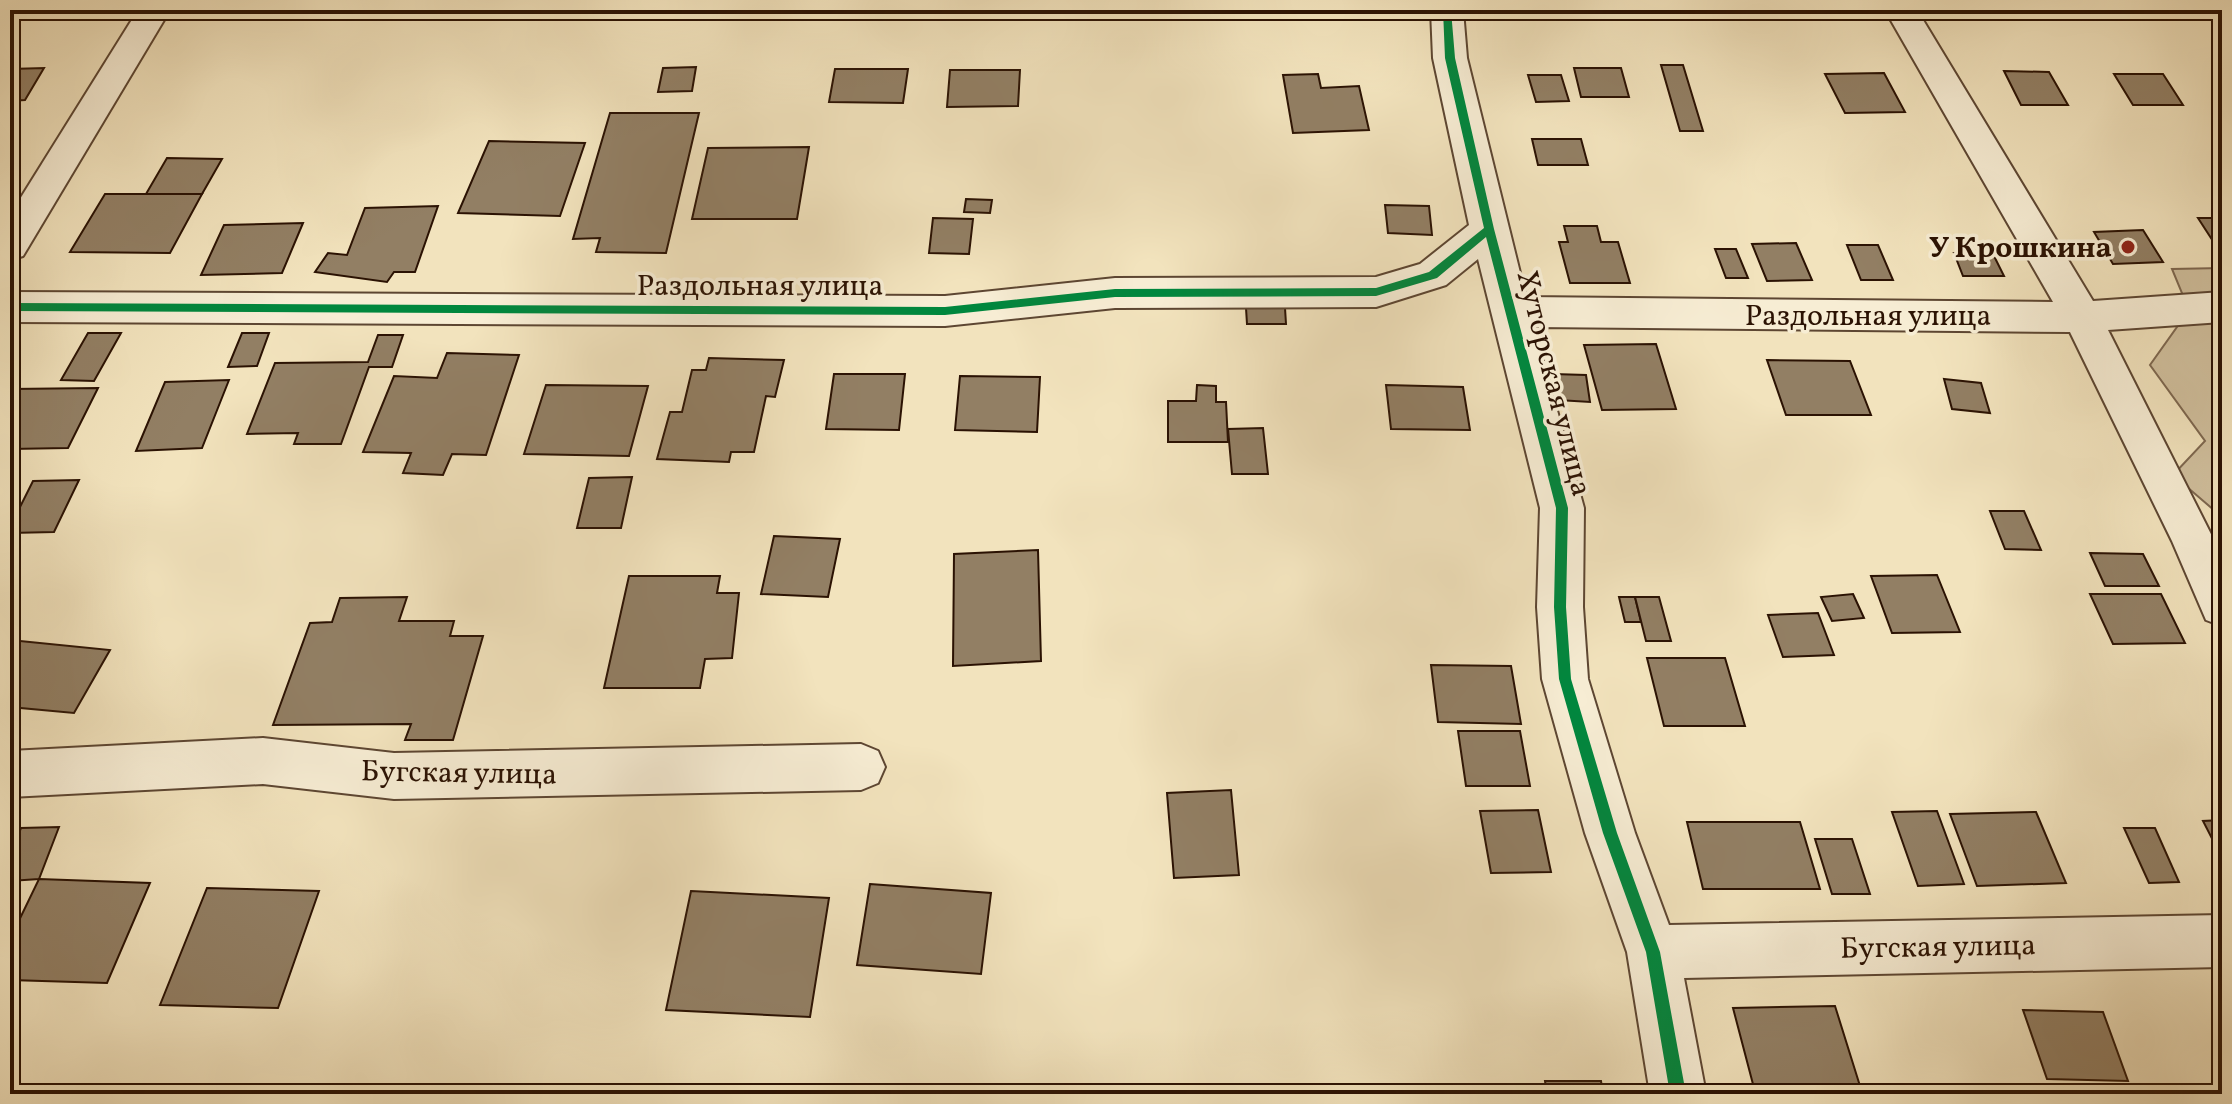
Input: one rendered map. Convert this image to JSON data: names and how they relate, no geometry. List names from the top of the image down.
{
  "streets": {
    "street": ["Раздольная улица", "Хуторская улица", "Бугская улица"]
  },
  "crossings": [
    ["Раздольная улица", "Хуторская улица"],
    ["Хуторская улица", "Бугская улица"]
  ],
  "places": ["У Крошкина"]
}
